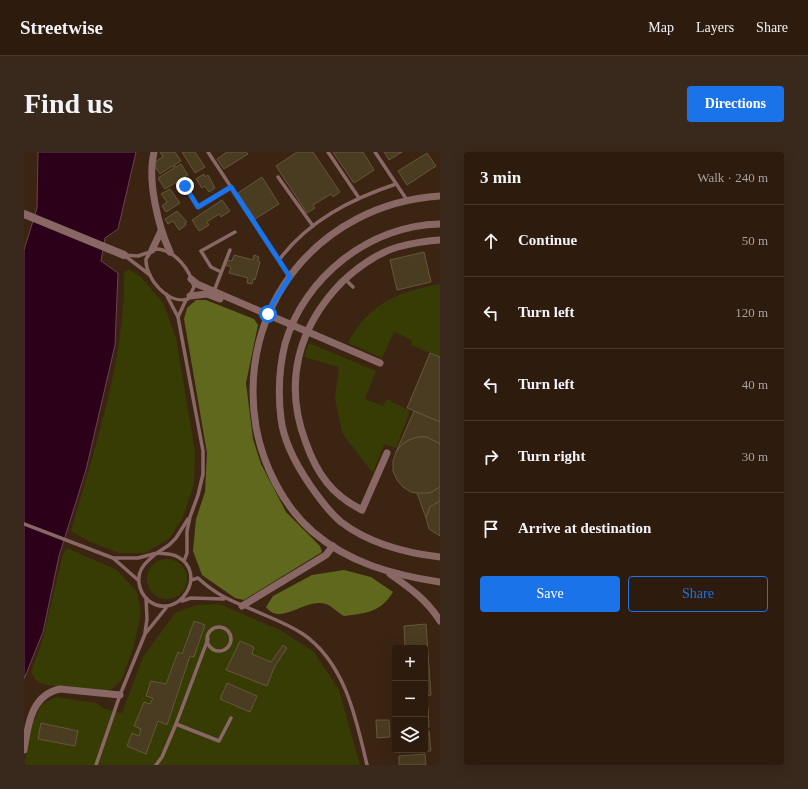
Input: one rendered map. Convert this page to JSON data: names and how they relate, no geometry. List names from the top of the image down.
{
  "page": {
    "header": "Streetwise",
    "nav": ["Map", "Layers", "Share"],
    "buttons": [
      "Directions",
      ["Save", "Share"]
    ],
    "title": "Find us",
    "heading": ["3 min", "Walk · 240 m"],
    "list": [
      ["Continue", "50 m"],
      ["Turn left", "120 m"],
      ["Turn left", "40 m"],
      ["Turn right", "30 m"],
      "Arrive at destination"
    ],
    "map_buttons": ["+", "−"]
  }
}
